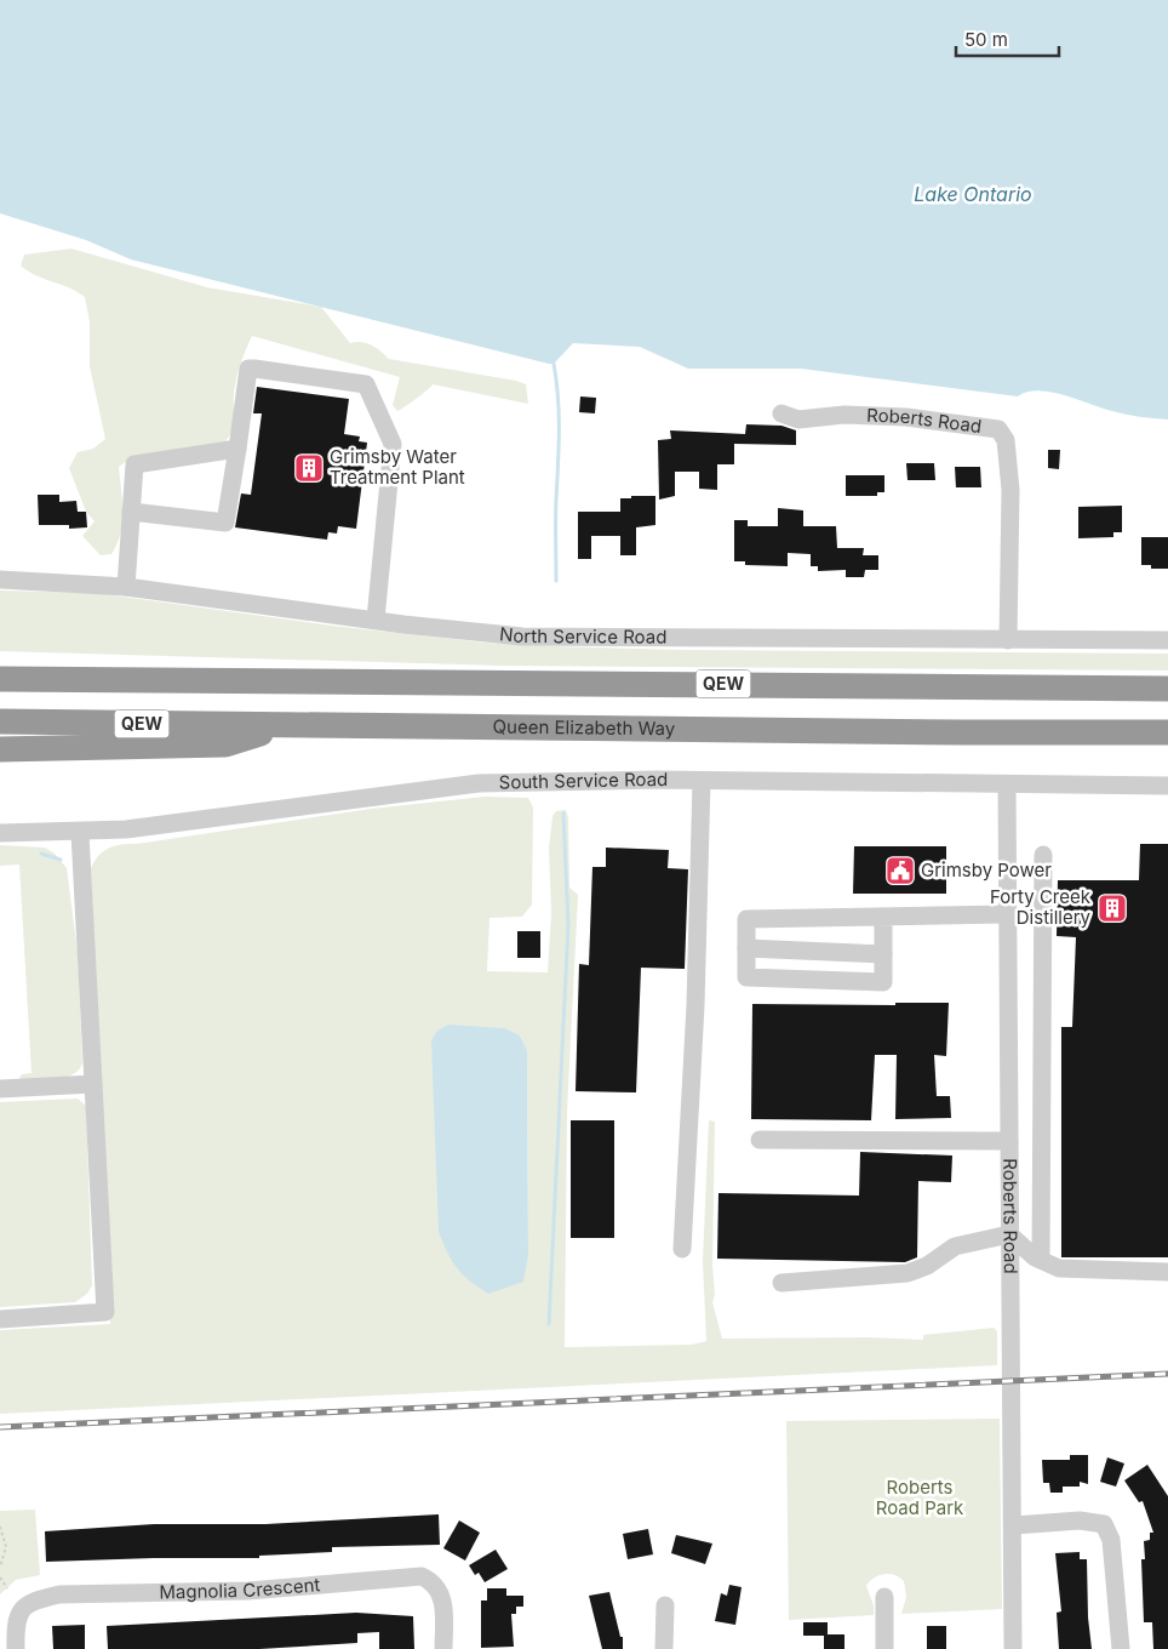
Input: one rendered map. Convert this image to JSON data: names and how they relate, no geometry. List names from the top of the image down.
{
  "streets": {
    "highway": ["QEW", "Queen Elizabeth Way"],
    "street": [
      "Roberts Road",
      "North Service Road",
      "South Service Road",
      "Magnolia Crescent"
    ]
  },
  "crossings": [
    ["Roberts Road", "North Service Road"],
    ["Roberts Road", "South Service Road"]
  ],
  "water": ["Lake Ontario"],
  "parks": ["Roberts Road Park"],
  "places": {
    "building": ["Grimsby Water Treatment Plant", "Forty Creek Distillery"],
    "public building": ["Grimsby Power"]
  },
  "scale_bar": "50 m"
}
